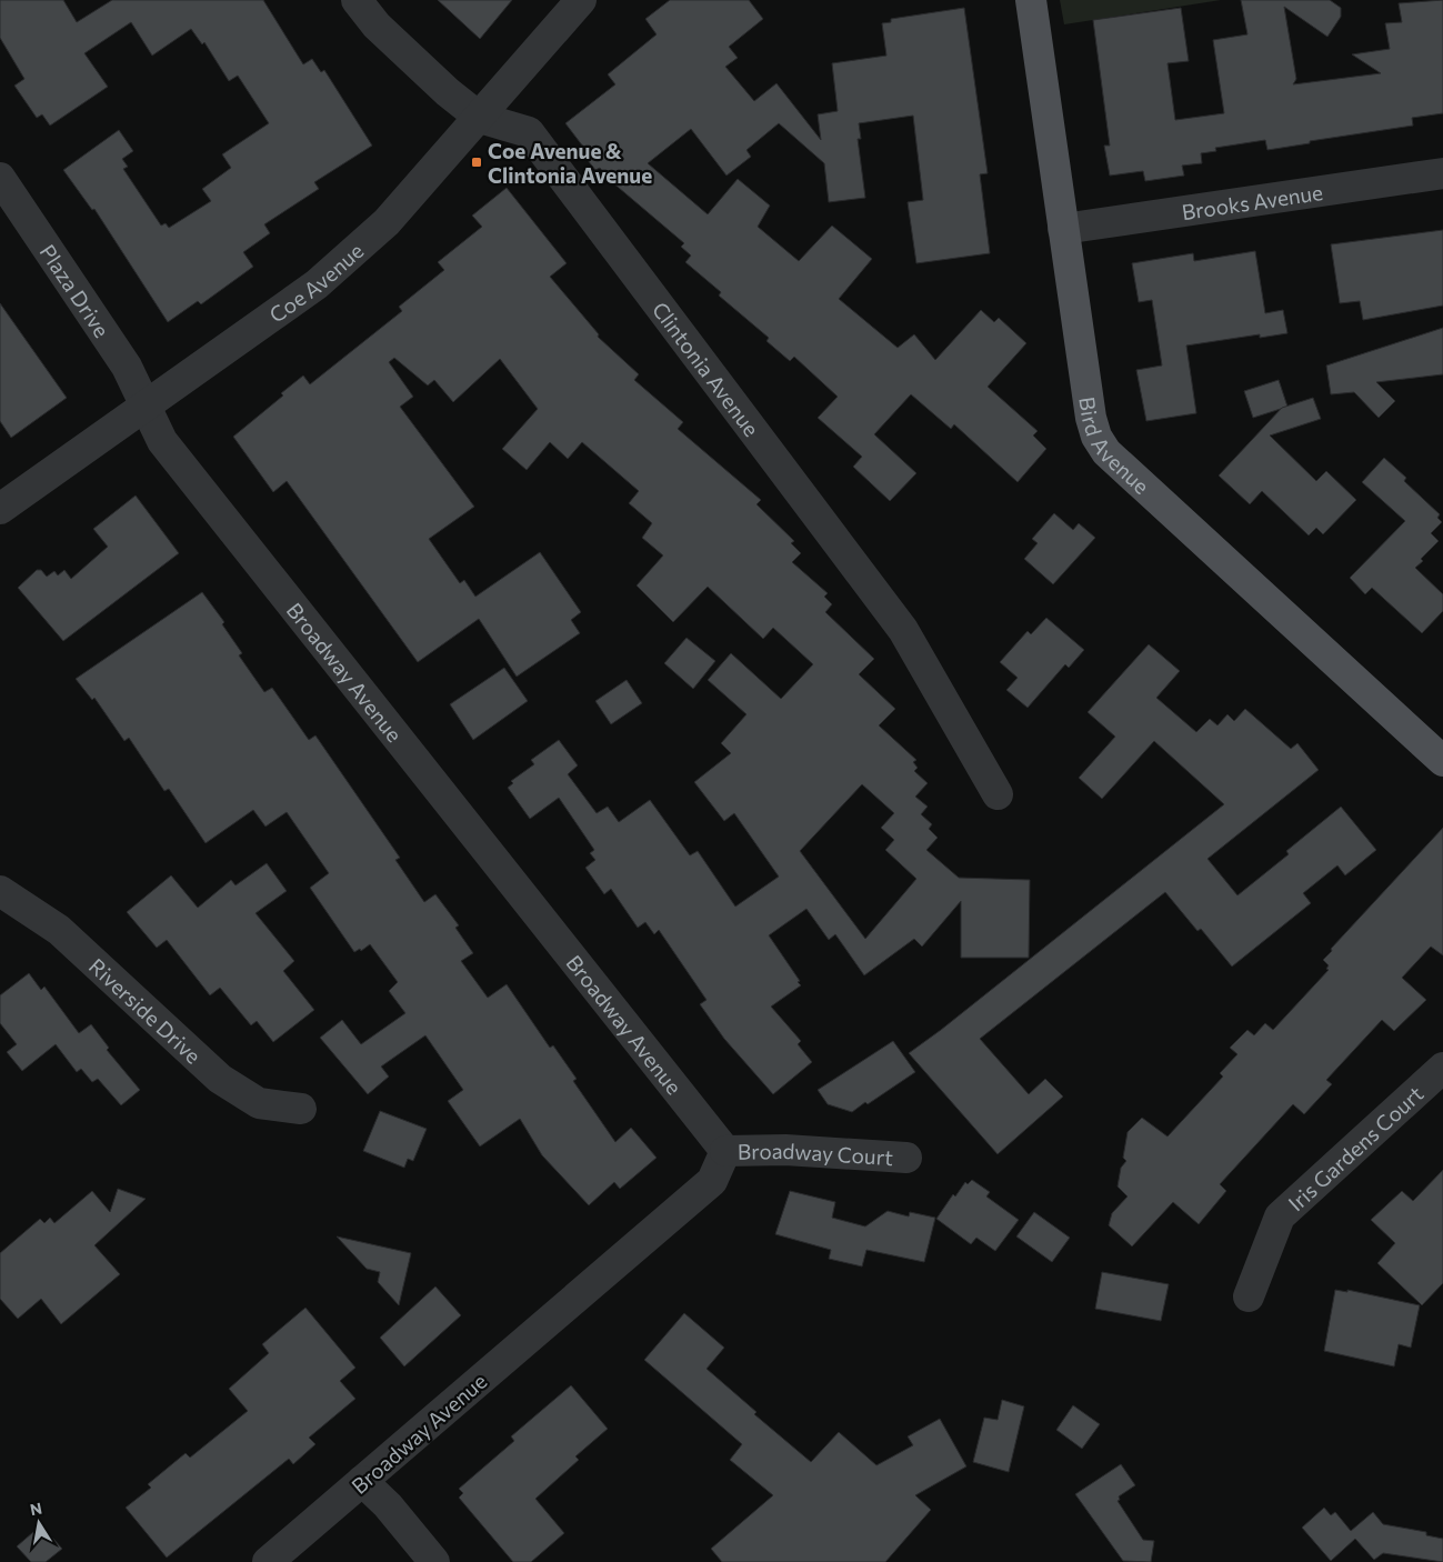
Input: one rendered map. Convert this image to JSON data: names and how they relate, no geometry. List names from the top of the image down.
{
  "streets": {
    "main road": ["Bird Avenue"],
    "street": [
      "Brooks Avenue",
      "Coe Avenue",
      "Plaza Drive",
      "Clintonia Avenue",
      "Broadway Avenue",
      "Riverside Drive",
      "Iris Gardens Court",
      "Broadway Court"
    ]
  },
  "crossings": [
    ["Brooks Avenue", "Bird Avenue"],
    ["Coe Avenue", "Plaza Drive"],
    ["Coe Avenue", "Clintonia Avenue"],
    ["Coe Avenue", "Broadway Avenue"],
    ["Plaza Drive", "Broadway Avenue"],
    ["Broadway Avenue", "Broadway Court"]
  ],
  "places": {
    "transit": ["Coe Avenue & Clintonia Avenue"]
  },
  "north": "top"
}
